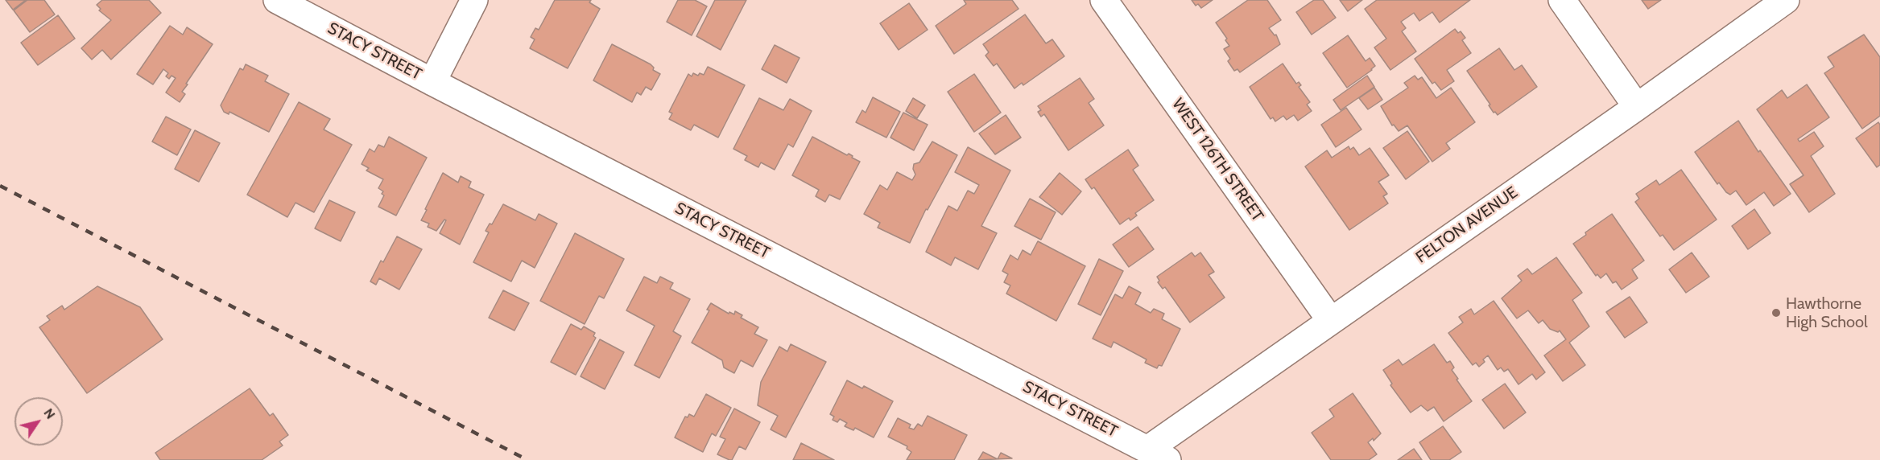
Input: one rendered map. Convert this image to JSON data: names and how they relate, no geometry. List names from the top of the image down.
{
  "streets": {
    "street": ["STACY STREET", "WEST 126TH STREET", "FELTON AVENUE"]
  },
  "crossings": [
    ["STACY STREET", "FELTON AVENUE"],
    ["WEST 126TH STREET", "FELTON AVENUE"]
  ],
  "places": ["Hawthorne High School"],
  "north": "top right"
}
